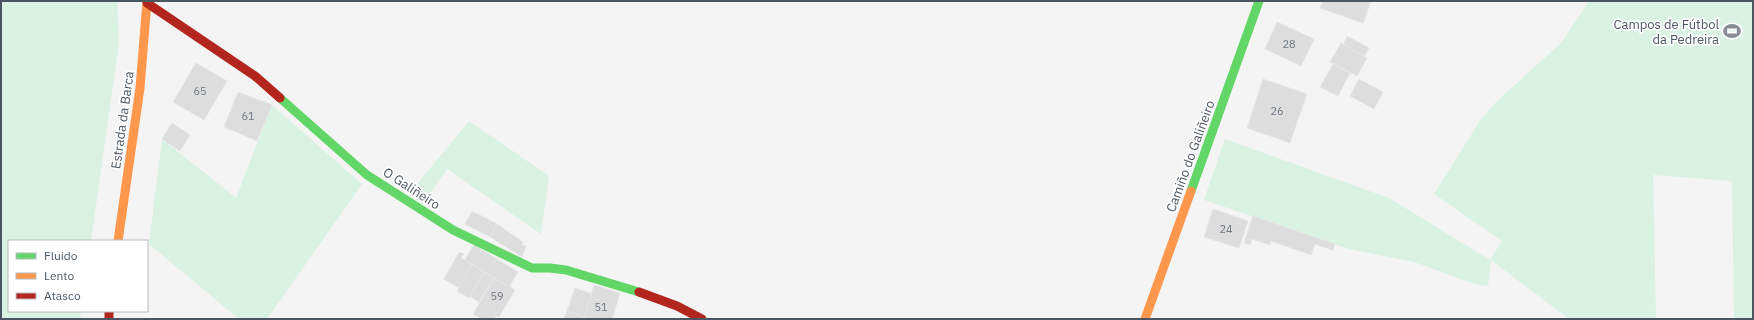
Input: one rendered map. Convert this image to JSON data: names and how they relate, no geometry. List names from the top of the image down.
{
  "streets": {
    "street": ["Estrada da Barca", "Camiño do Galiñeiro", "O Galiñeiro"]
  },
  "crossings": [
    ["Estrada da Barca", "O Galiñeiro"]
  ],
  "places": {
    "sports": ["Campos de Fútbol da Pedreira"]
  },
  "house_numbers": [
    "28",
    "65",
    "26",
    "61",
    "24",
    "59",
    "51"
  ],
  "legend": ["Fluido", "Lento", "Atasco"]
}
